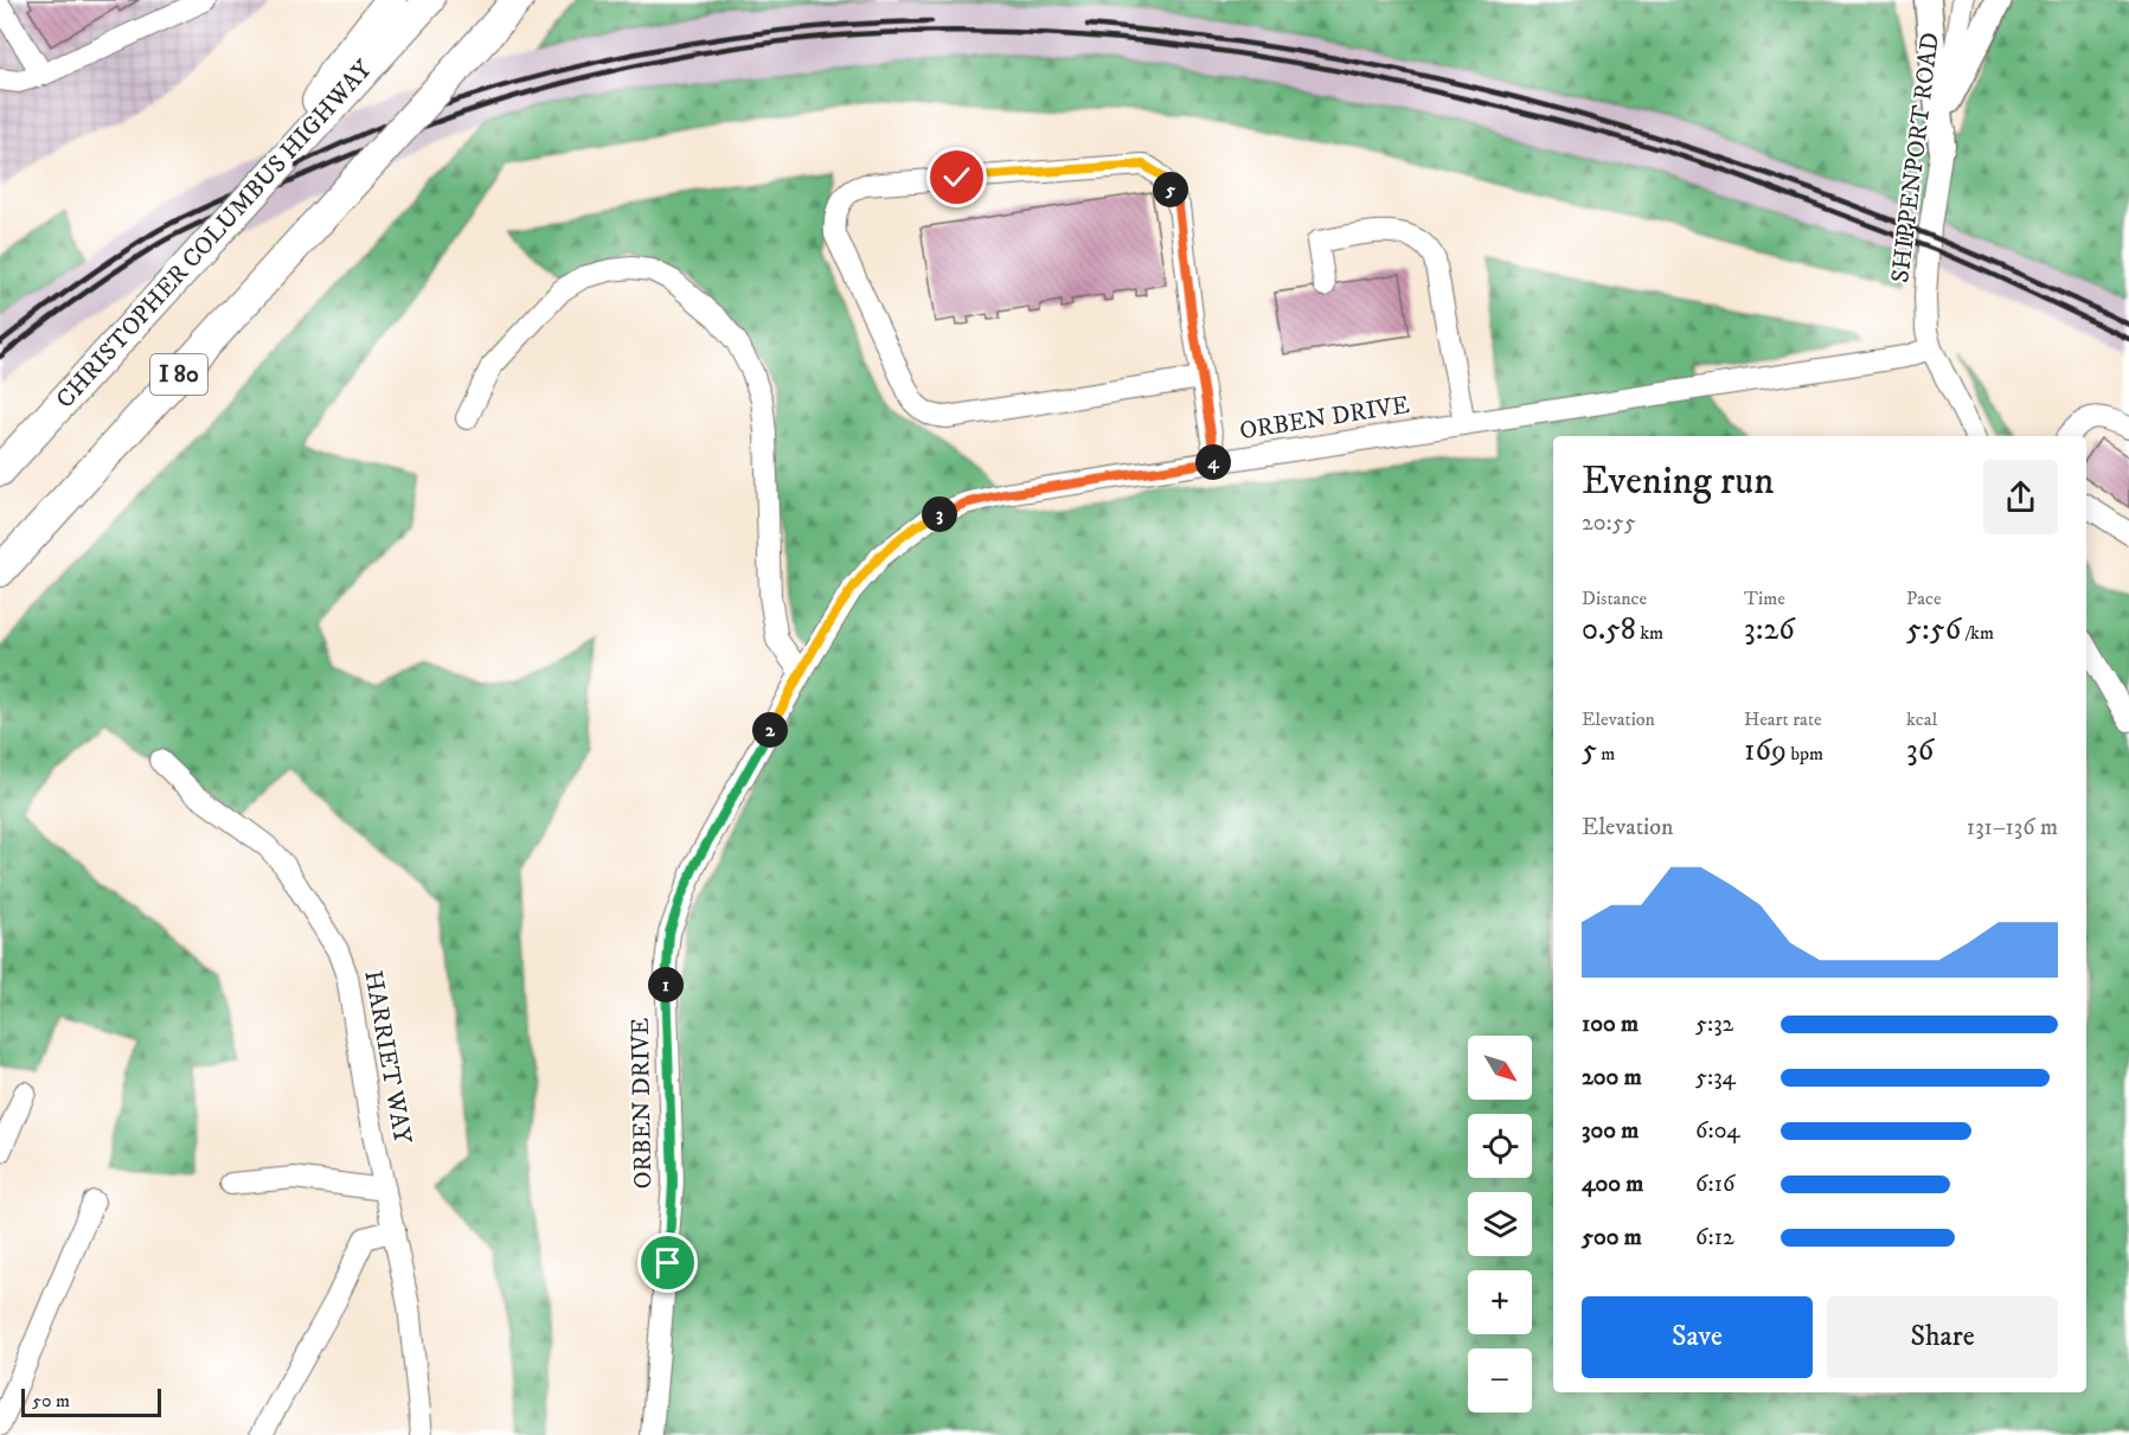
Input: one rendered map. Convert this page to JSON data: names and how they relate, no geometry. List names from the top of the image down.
{
  "streets": {
    "highway": ["CHRISTOPHER COLUMBUS HIGHWAY", "I 80"],
    "street": ["SHIPPENPORT ROAD", "ORBEN DRIVE", "HARRIET WAY"]
  },
  "crossings": [
    ["SHIPPENPORT ROAD", "ORBEN DRIVE"]
  ],
  "scale_bar": "50 m",
  "north": "bottom right",
  "page": {
    "pins": [
      "5",
      "4",
      "3",
      "2",
      "1"
    ],
    "heading": ["Evening run", "20:55"],
    "stats": [
      ["Distance", "0.58 km"],
      ["Time", "3:26"],
      ["Pace", "5:56 /km"],
      ["Elevation", "5 m"],
      ["Heart rate", "169 bpm"],
      ["kcal", "36"]
    ],
    "chart": ["Elevation", "131–136 m"],
    "list": [
      {
        "name": "100 m",
        "note": "5:32"
      },
      {
        "name": "200 m",
        "note": "5:34"
      },
      {
        "name": "300 m",
        "note": "6:04"
      },
      {
        "name": "400 m",
        "note": "6:16"
      },
      {
        "name": "500 m",
        "note": "6:12"
      }
    ],
    "map_buttons": ["+", "−"],
    "buttons": ["Save", "Share"],
    "scale": "50 m"
  }
}
